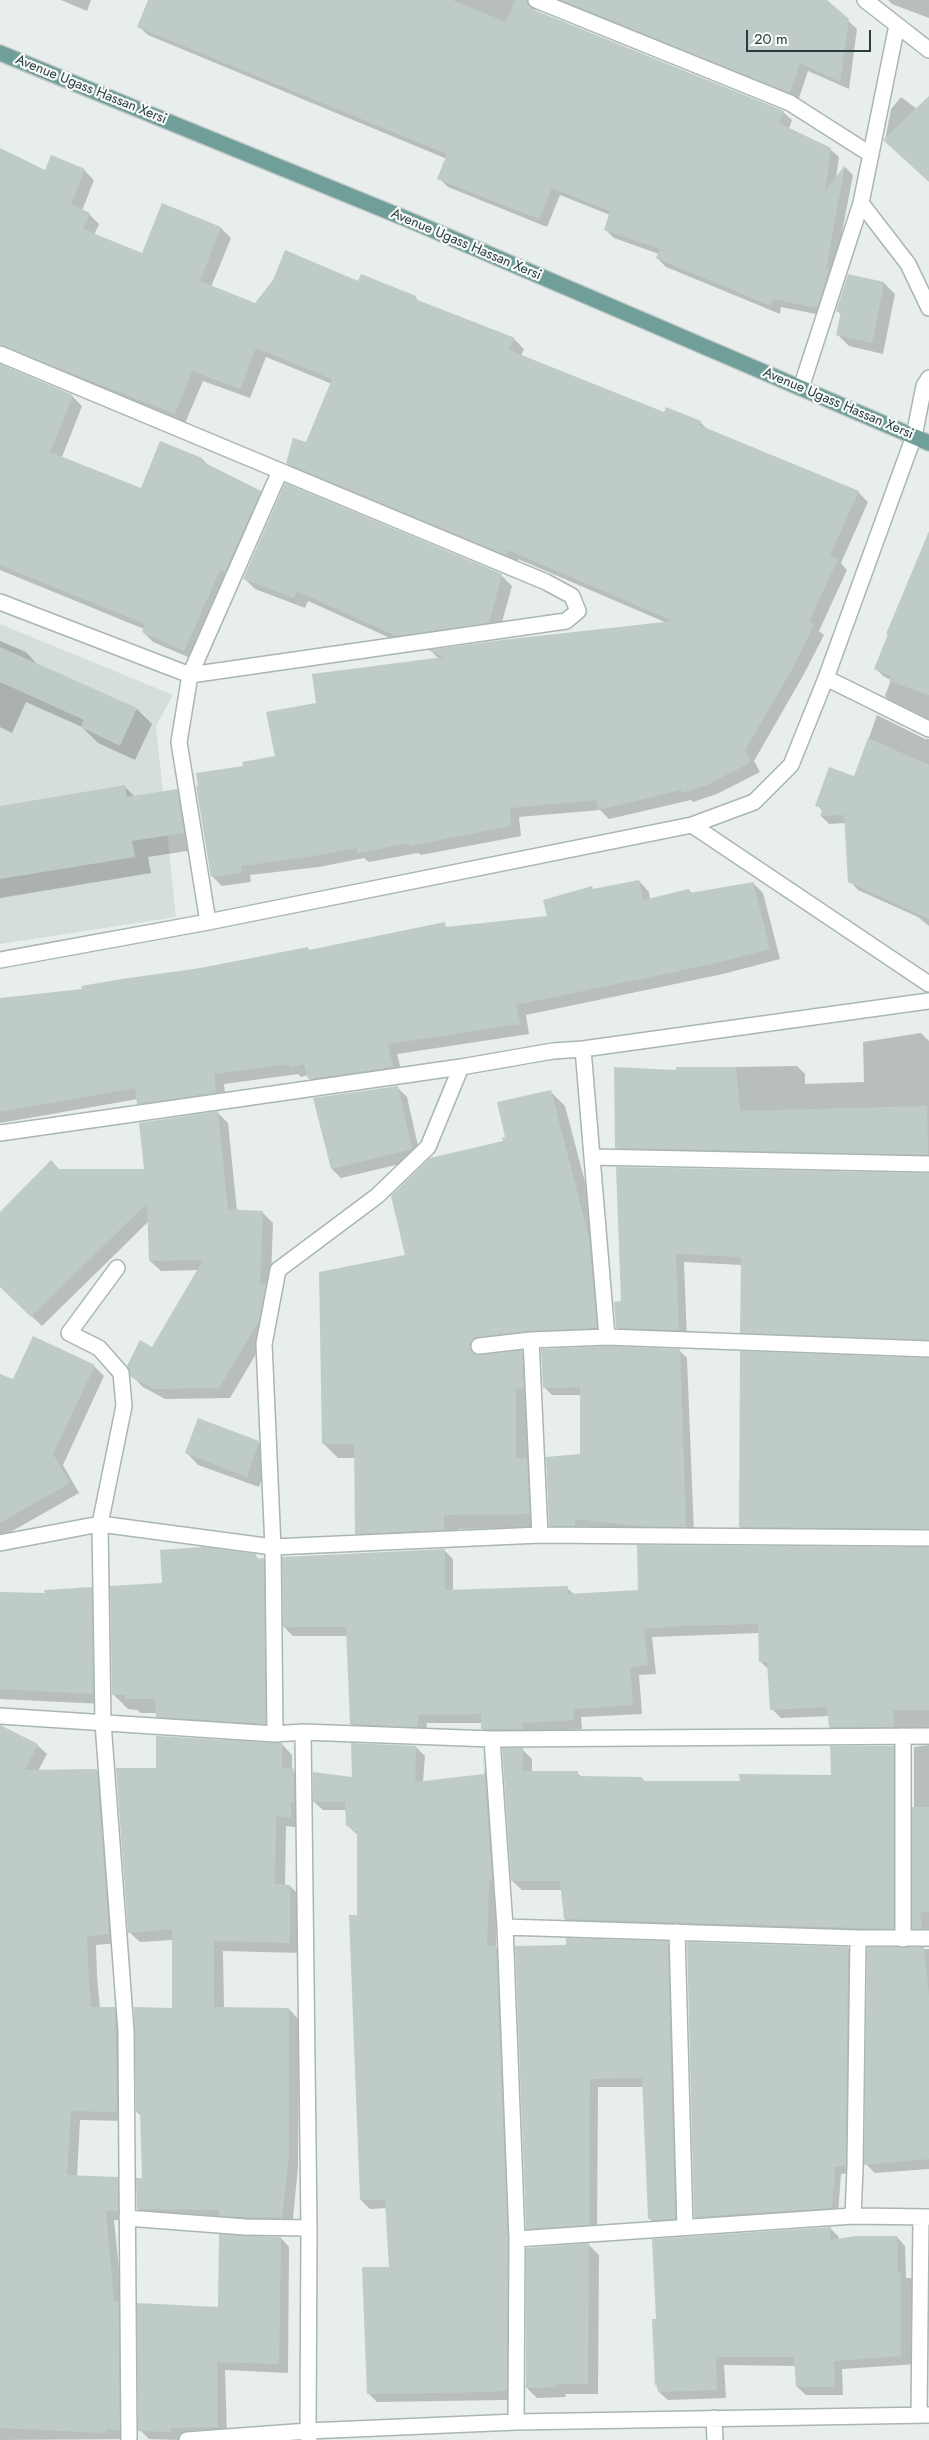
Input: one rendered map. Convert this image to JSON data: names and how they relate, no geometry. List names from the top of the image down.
{
  "streets": {
    "main road": ["Avenue Ugass Hassan Xersi"]
  },
  "scale_bar": "20 m"
}
